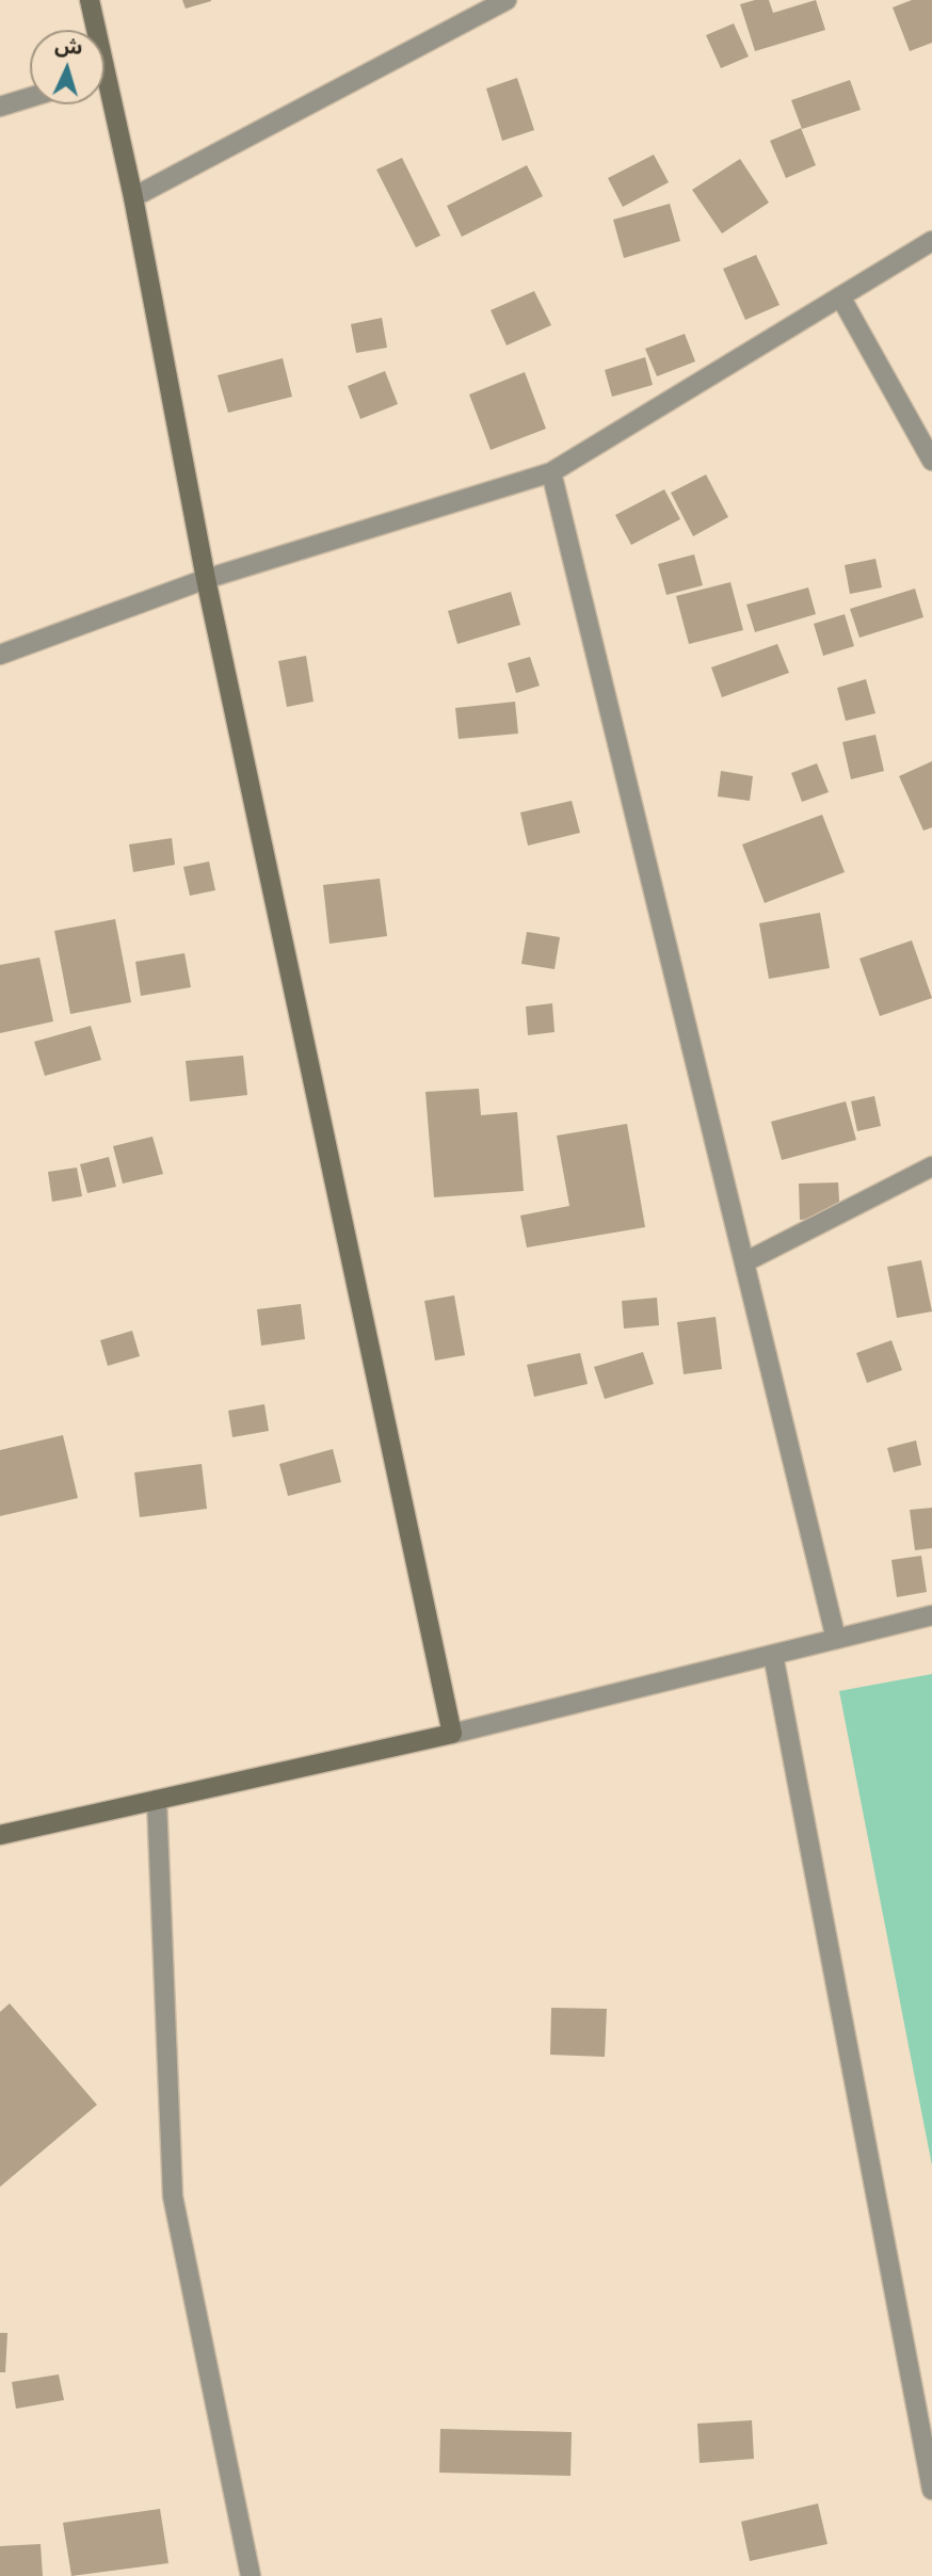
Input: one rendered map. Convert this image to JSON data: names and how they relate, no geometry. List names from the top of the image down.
{
  "north": "top"
}
